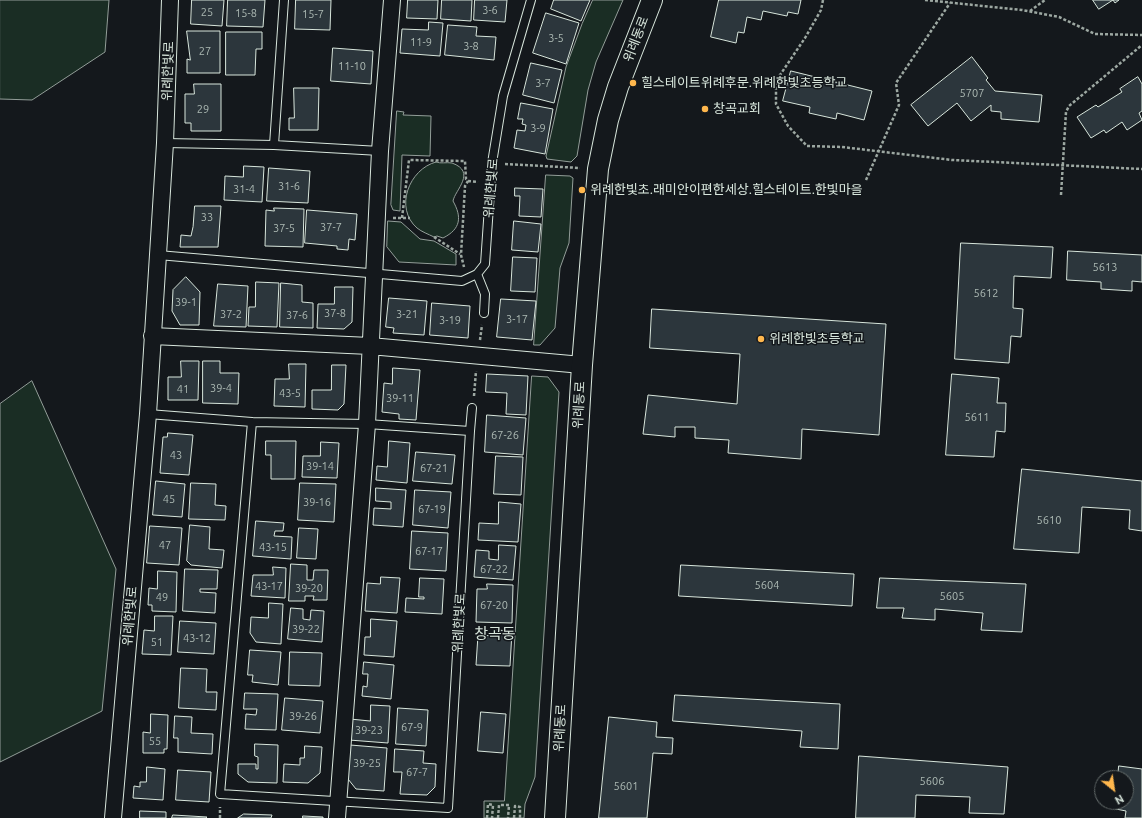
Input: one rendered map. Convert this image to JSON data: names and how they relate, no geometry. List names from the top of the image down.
{
  "streets": {
    "street": ["위례동로", "위례한빛로"]
  },
  "districts": ["창곡동"],
  "places": [
    "힐스테이트위례후문.위례한빛초등학교",
    "창곡교회",
    "위례한빛초.래미안이편한세상.힐스테이트.한빛마을",
    "위례한빛초등학교"
  ],
  "house_numbers": [
    "3-6",
    "25",
    "15-8",
    "15-7",
    "3-5",
    "11-9",
    "3-8",
    "27",
    "11-10",
    "3-7",
    "5707",
    "29",
    "3-9",
    "31-6",
    "31-4",
    "33",
    "37-7",
    "37-5",
    "5613",
    "5612",
    "39-1",
    "37-8",
    "37-2",
    "3-21",
    "37-6",
    "3-17",
    "3-19",
    "39-4",
    "41",
    "43-5",
    "39-11",
    "5611",
    "67-26",
    "43",
    "39-14",
    "67-21",
    "45",
    "39-16",
    "67-19",
    "5610",
    "47",
    "43-15",
    "67-17",
    "67-22",
    "5604",
    "43-17",
    "39-20",
    "5605",
    "49",
    "67-20",
    "39-22",
    "43-12",
    "51",
    "39-26",
    "67-9",
    "39-23",
    "55",
    "39-25",
    "67-7",
    "5606",
    "5601"
  ],
  "north": "bottom right"
}
